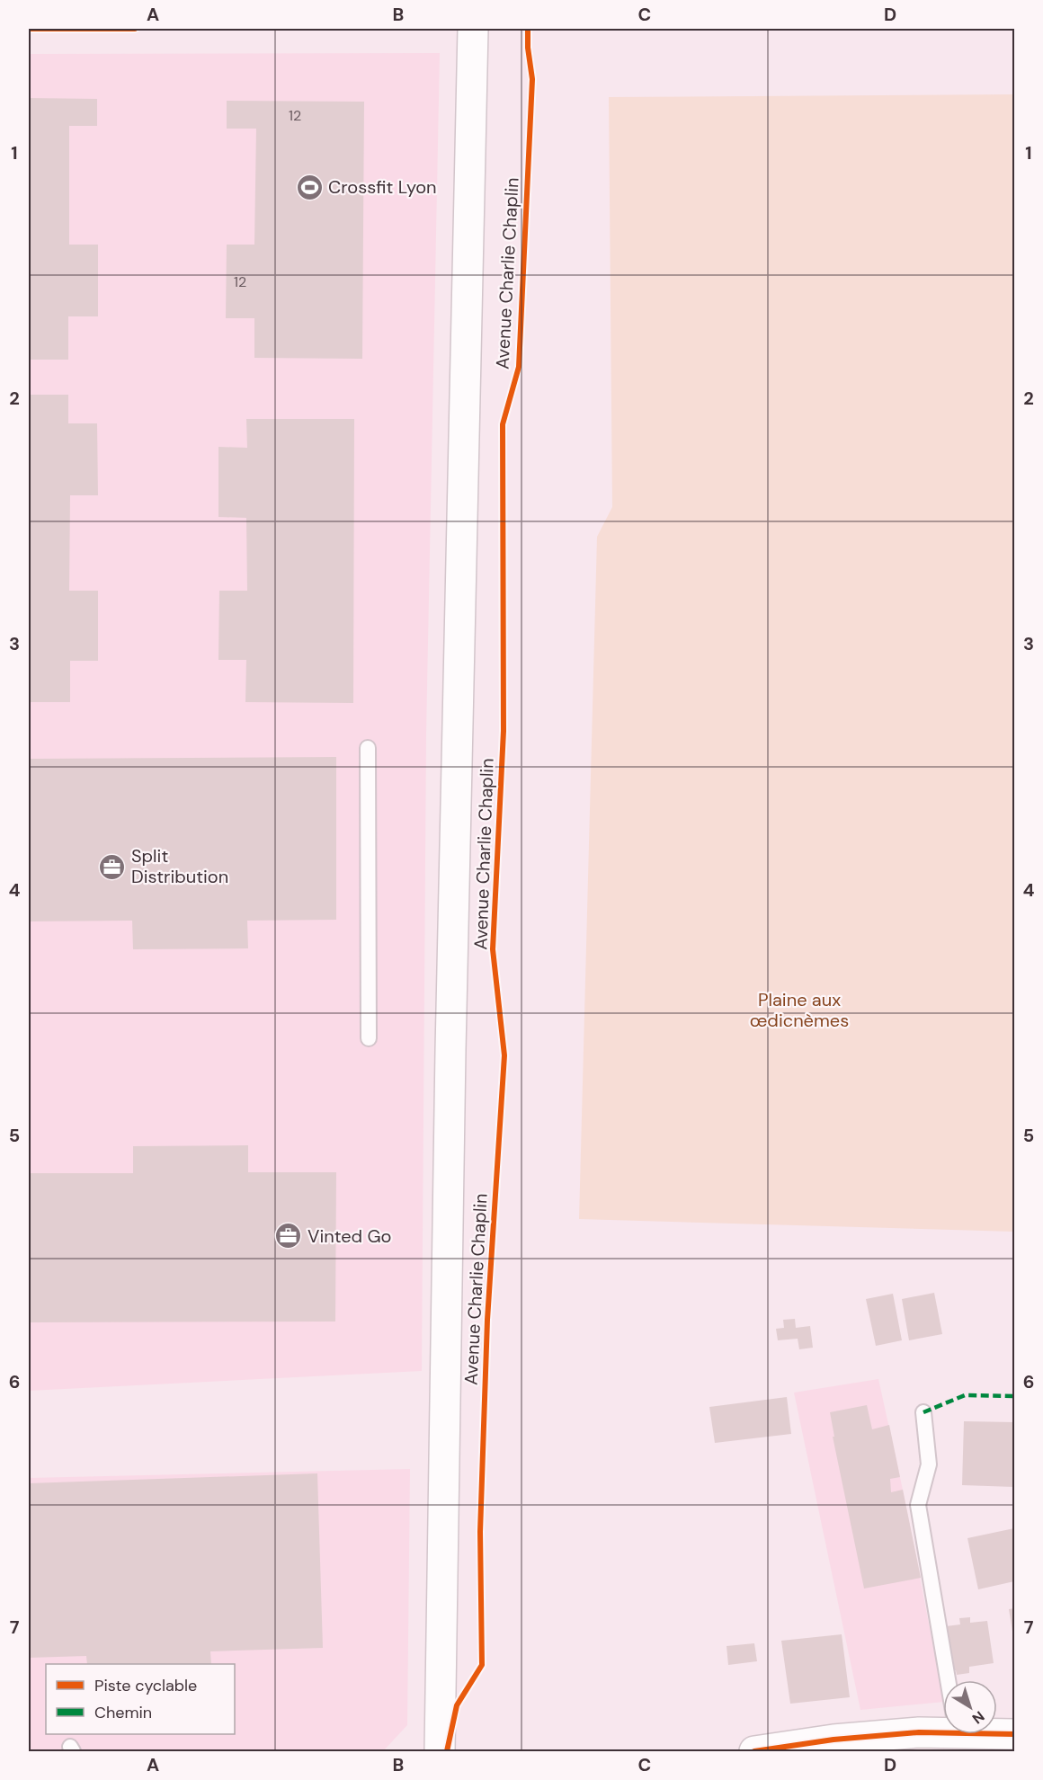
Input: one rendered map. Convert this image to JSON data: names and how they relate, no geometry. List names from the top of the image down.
{
  "streets": {
    "street": ["Avenue Charlie Chaplin"]
  },
  "parks": ["Plaine aux œdicnèmes"],
  "places": {
    "sports": ["Crossfit Lyon"],
    "office": ["Split Distribution", "Vinted Go"]
  },
  "house_numbers": ["12", "12"],
  "legend": ["Piste cyclable", "Chemin"],
  "north": "bottom right",
  "grid": {
    "columns": [
      "A",
      "B",
      "C",
      "D"
    ],
    "rows": [
      "1",
      "2",
      "3",
      "4",
      "5",
      "6",
      "7"
    ]
  }
}
